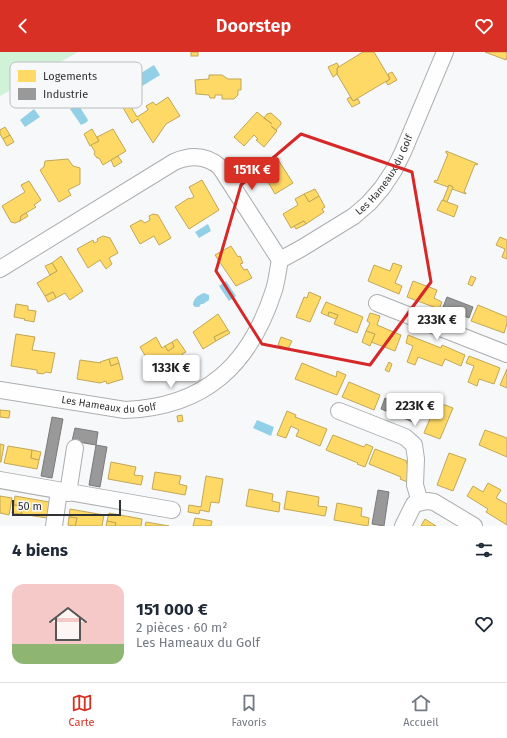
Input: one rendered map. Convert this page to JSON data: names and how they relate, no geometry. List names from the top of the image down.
{
  "streets": {
    "street": ["Les Hameaux du Golf"]
  },
  "legend": ["Logements", "Industrie"],
  "scale_bar": "50 m",
  "page": {
    "header": "Doorstep",
    "price": [
      "151K €",
      "233K €",
      "133K €",
      "223K €"
    ],
    "scale": "50 m",
    "heading": "4 biens",
    "list": [
      {
        "name": "151 000 €",
        "note": "2 pièces · 60 m² · Les Hameaux du Golf"
      }
    ],
    "tabs": ["Carte", "Favoris", "Accueil"]
  }
}
